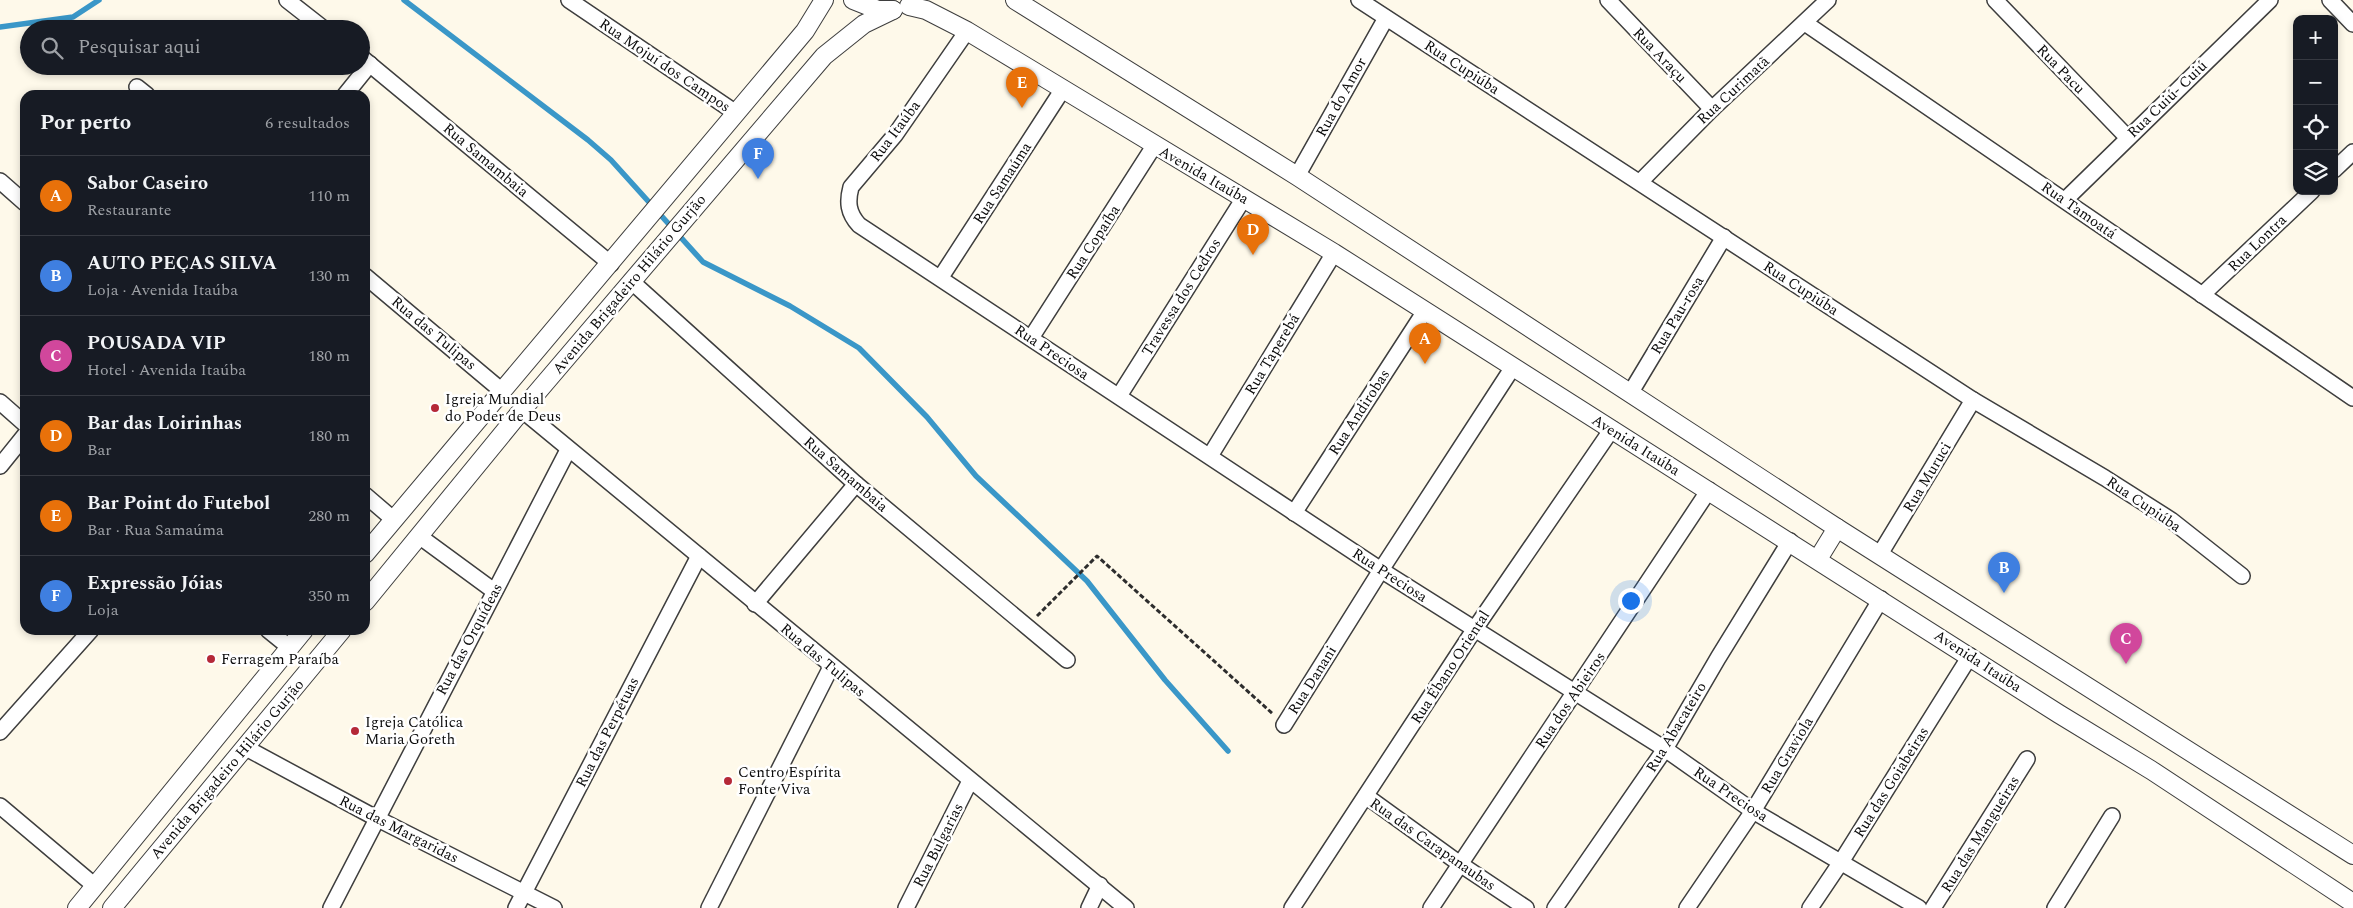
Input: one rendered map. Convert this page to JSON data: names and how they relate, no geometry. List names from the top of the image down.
{
  "streets": {
    "street": [
      "Rua Araçu",
      "Rua Mojuí dos Campos",
      "Rua Cupiúba",
      "Rua Pacu",
      "Rua Curimatã",
      "Rua do Amor",
      "Rua Cuiú- Cuiú",
      "Rua Itaúba",
      "Rua Samambaia",
      "Avenida Itaúba",
      "Rua Samaúma",
      "Rua Tamoatá",
      "Rua Copaíba",
      "Rua Lontra",
      "Avenida Brigadeiro Hilário Gurjão",
      "Travessa dos Cedros",
      "Rua Pau-rosa",
      "Rua das Tulipas",
      "Rua Preciosa",
      "Rua Taperebá",
      "Rua Andirobas",
      "Rua Muruci",
      "Rua das Orquídeas",
      "Rua Ébano Oriental",
      "Rua Danani",
      "Rua dos Abieiros",
      "Rua Abacateiro",
      "Rua das Perpétuas",
      "Rua Graviola",
      "Rua das Goiabeiras",
      "Rua das Margaridas",
      "Rua das Mangueiras",
      "Rua das Carapanaubas",
      "Rua Bulgarias"
    ]
  },
  "crossings": [
    ["Rua Araçu", "Rua Curimatã"],
    ["Rua Mojuí dos Campos", "Avenida Brigadeiro Hilário Gurjão"],
    ["Rua Cupiúba", "Rua Curimatã"],
    ["Rua Cupiúba", "Rua do Amor"],
    ["Rua Cupiúba", "Rua Pau-rosa"],
    ["Rua Cupiúba", "Rua Muruci"],
    ["Rua Pacu", "Rua Cuiú- Cuiú"],
    ["Rua Curimatã", "Rua Tamoatá"],
    ["Rua Cuiú- Cuiú", "Rua Tamoatá"],
    ["Rua Itaúba", "Avenida Itaúba"],
    ["Rua Itaúba", "Rua Preciosa"],
    ["Rua Samambaia", "Avenida Brigadeiro Hilário Gurjão"],
    ["Rua Samambaia", "Rua Danani"],
    ["Avenida Itaúba", "Rua Samaúma"],
    ["Avenida Itaúba", "Rua Copaíba"],
    ["Avenida Itaúba", "Avenida Brigadeiro Hilário Gurjão"],
    ["Avenida Itaúba", "Travessa dos Cedros"],
    ["Avenida Itaúba", "Rua Taperebá"],
    ["Avenida Itaúba", "Rua Andirobas"],
    ["Avenida Itaúba", "Rua Ébano Oriental"],
    ["Avenida Itaúba", "Rua Danani"],
    ["Avenida Itaúba", "Rua dos Abieiros"],
    ["Avenida Itaúba", "Rua Abacateiro"],
    ["Avenida Itaúba", "Rua Graviola"],
    ["Avenida Itaúba", "Rua das Goiabeiras"],
    ["Rua Samaúma", "Rua Preciosa"],
    ["Rua Tamoatá", "Rua Lontra"],
    ["Rua Copaíba", "Rua Preciosa"],
    ["Avenida Brigadeiro Hilário Gurjão", "Rua das Tulipas"],
    ["Avenida Brigadeiro Hilário Gurjão", "Rua das Margaridas"],
    ["Travessa dos Cedros", "Rua Preciosa"],
    ["Rua das Tulipas", "Rua das Orquídeas"],
    ["Rua das Tulipas", "Rua das Perpétuas"],
    ["Rua das Tulipas", "Rua Bulgarias"],
    ["Rua Preciosa", "Rua Taperebá"],
    ["Rua Preciosa", "Rua Andirobas"],
    ["Rua Preciosa", "Rua Ébano Oriental"],
    ["Rua Preciosa", "Rua Danani"],
    ["Rua Preciosa", "Rua dos Abieiros"],
    ["Rua Preciosa", "Rua Abacateiro"],
    ["Rua Preciosa", "Rua Graviola"],
    ["Rua Preciosa", "Rua das Goiabeiras"],
    ["Rua das Orquídeas", "Rua das Margaridas"],
    ["Rua Ébano Oriental", "Rua das Carapanaubas"],
    ["Rua dos Abieiros", "Rua das Carapanaubas"],
    ["Rua das Perpétuas", "Rua das Margaridas"]
  ],
  "places": [
    "Igreja Mundial do Poder de Deus",
    "Ferragem Paraíba",
    "Igreja Católica Maria Goreth",
    "Centro Espírita Fonte Viva"
  ],
  "page": {
    "map_buttons": ["+", "−"],
    "search": "Pesquisar aqui",
    "pins": [
      "E",
      "F",
      "D",
      "A",
      "B",
      "C"
    ],
    "heading": ["Por perto", "6 resultados"],
    "list": [
      {
        "mark": "A",
        "name": "Sabor Caseiro",
        "note": "Restaurante",
        "value": "110 m"
      },
      {
        "mark": "B",
        "name": "AUTO PEÇAS SILVA",
        "note": "Loja · Avenida Itaúba",
        "value": "130 m"
      },
      {
        "mark": "C",
        "name": "POUSADA VIP",
        "note": "Hotel · Avenida Itaúba",
        "value": "180 m"
      },
      {
        "mark": "D",
        "name": "Bar das Loirinhas",
        "note": "Bar",
        "value": "180 m"
      },
      {
        "mark": "E",
        "name": "Bar Point do Futebol",
        "note": "Bar · Rua Samaúma",
        "value": "280 m"
      },
      {
        "mark": "F",
        "name": "Expressão Jóias",
        "note": "Loja",
        "value": "350 m"
      }
    ]
  }
}
